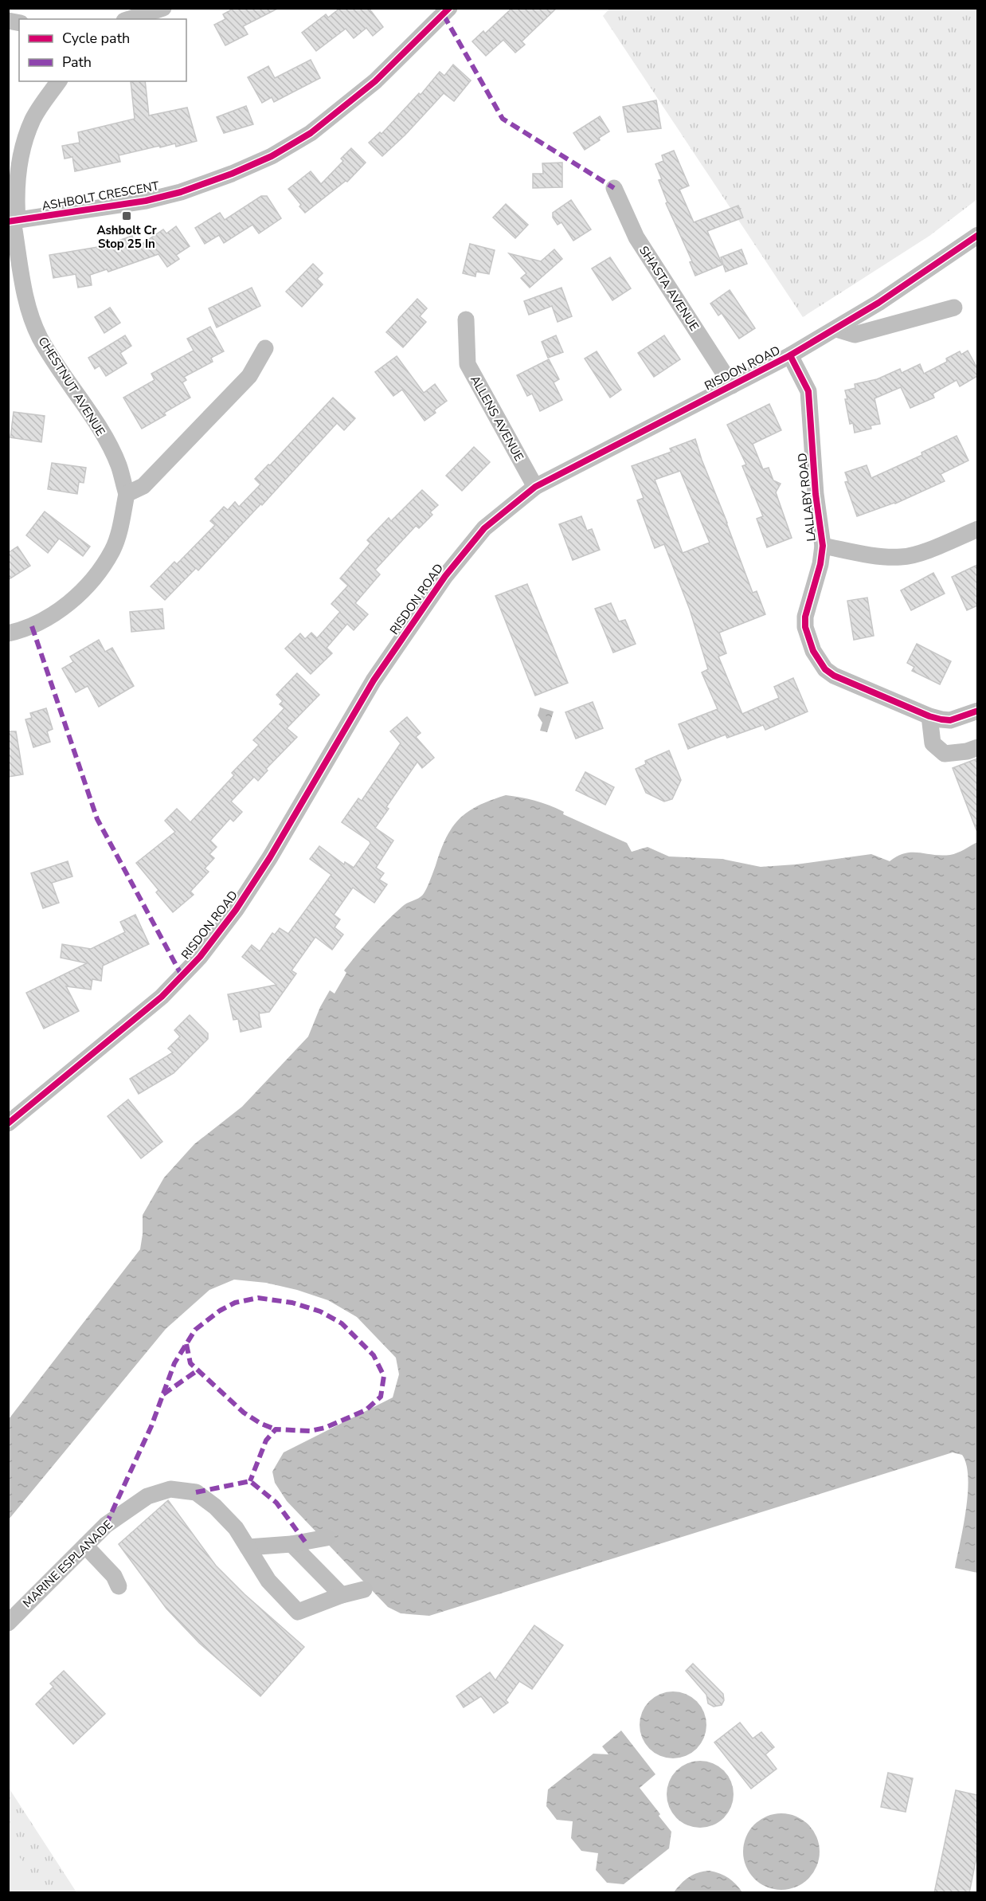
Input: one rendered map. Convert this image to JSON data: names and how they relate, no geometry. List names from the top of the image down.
{
  "streets": {
    "street": [
      "ASHBOLT CRESCENT",
      "SHASTA AVENUE",
      "RISDON ROAD",
      "CHESTNUT AVENUE",
      "ALLENS AVENUE",
      "LALLABY ROAD",
      "MARINE ESPLANADE"
    ]
  },
  "crossings": [
    ["ASHBOLT CRESCENT", "CHESTNUT AVENUE"],
    ["SHASTA AVENUE", "RISDON ROAD"],
    ["RISDON ROAD", "ALLENS AVENUE"],
    ["RISDON ROAD", "LALLABY ROAD"]
  ],
  "places": {
    "transit": ["Ashbolt Cr Stop 25 In"]
  },
  "legend": ["Cycle path", "Path"]
}
